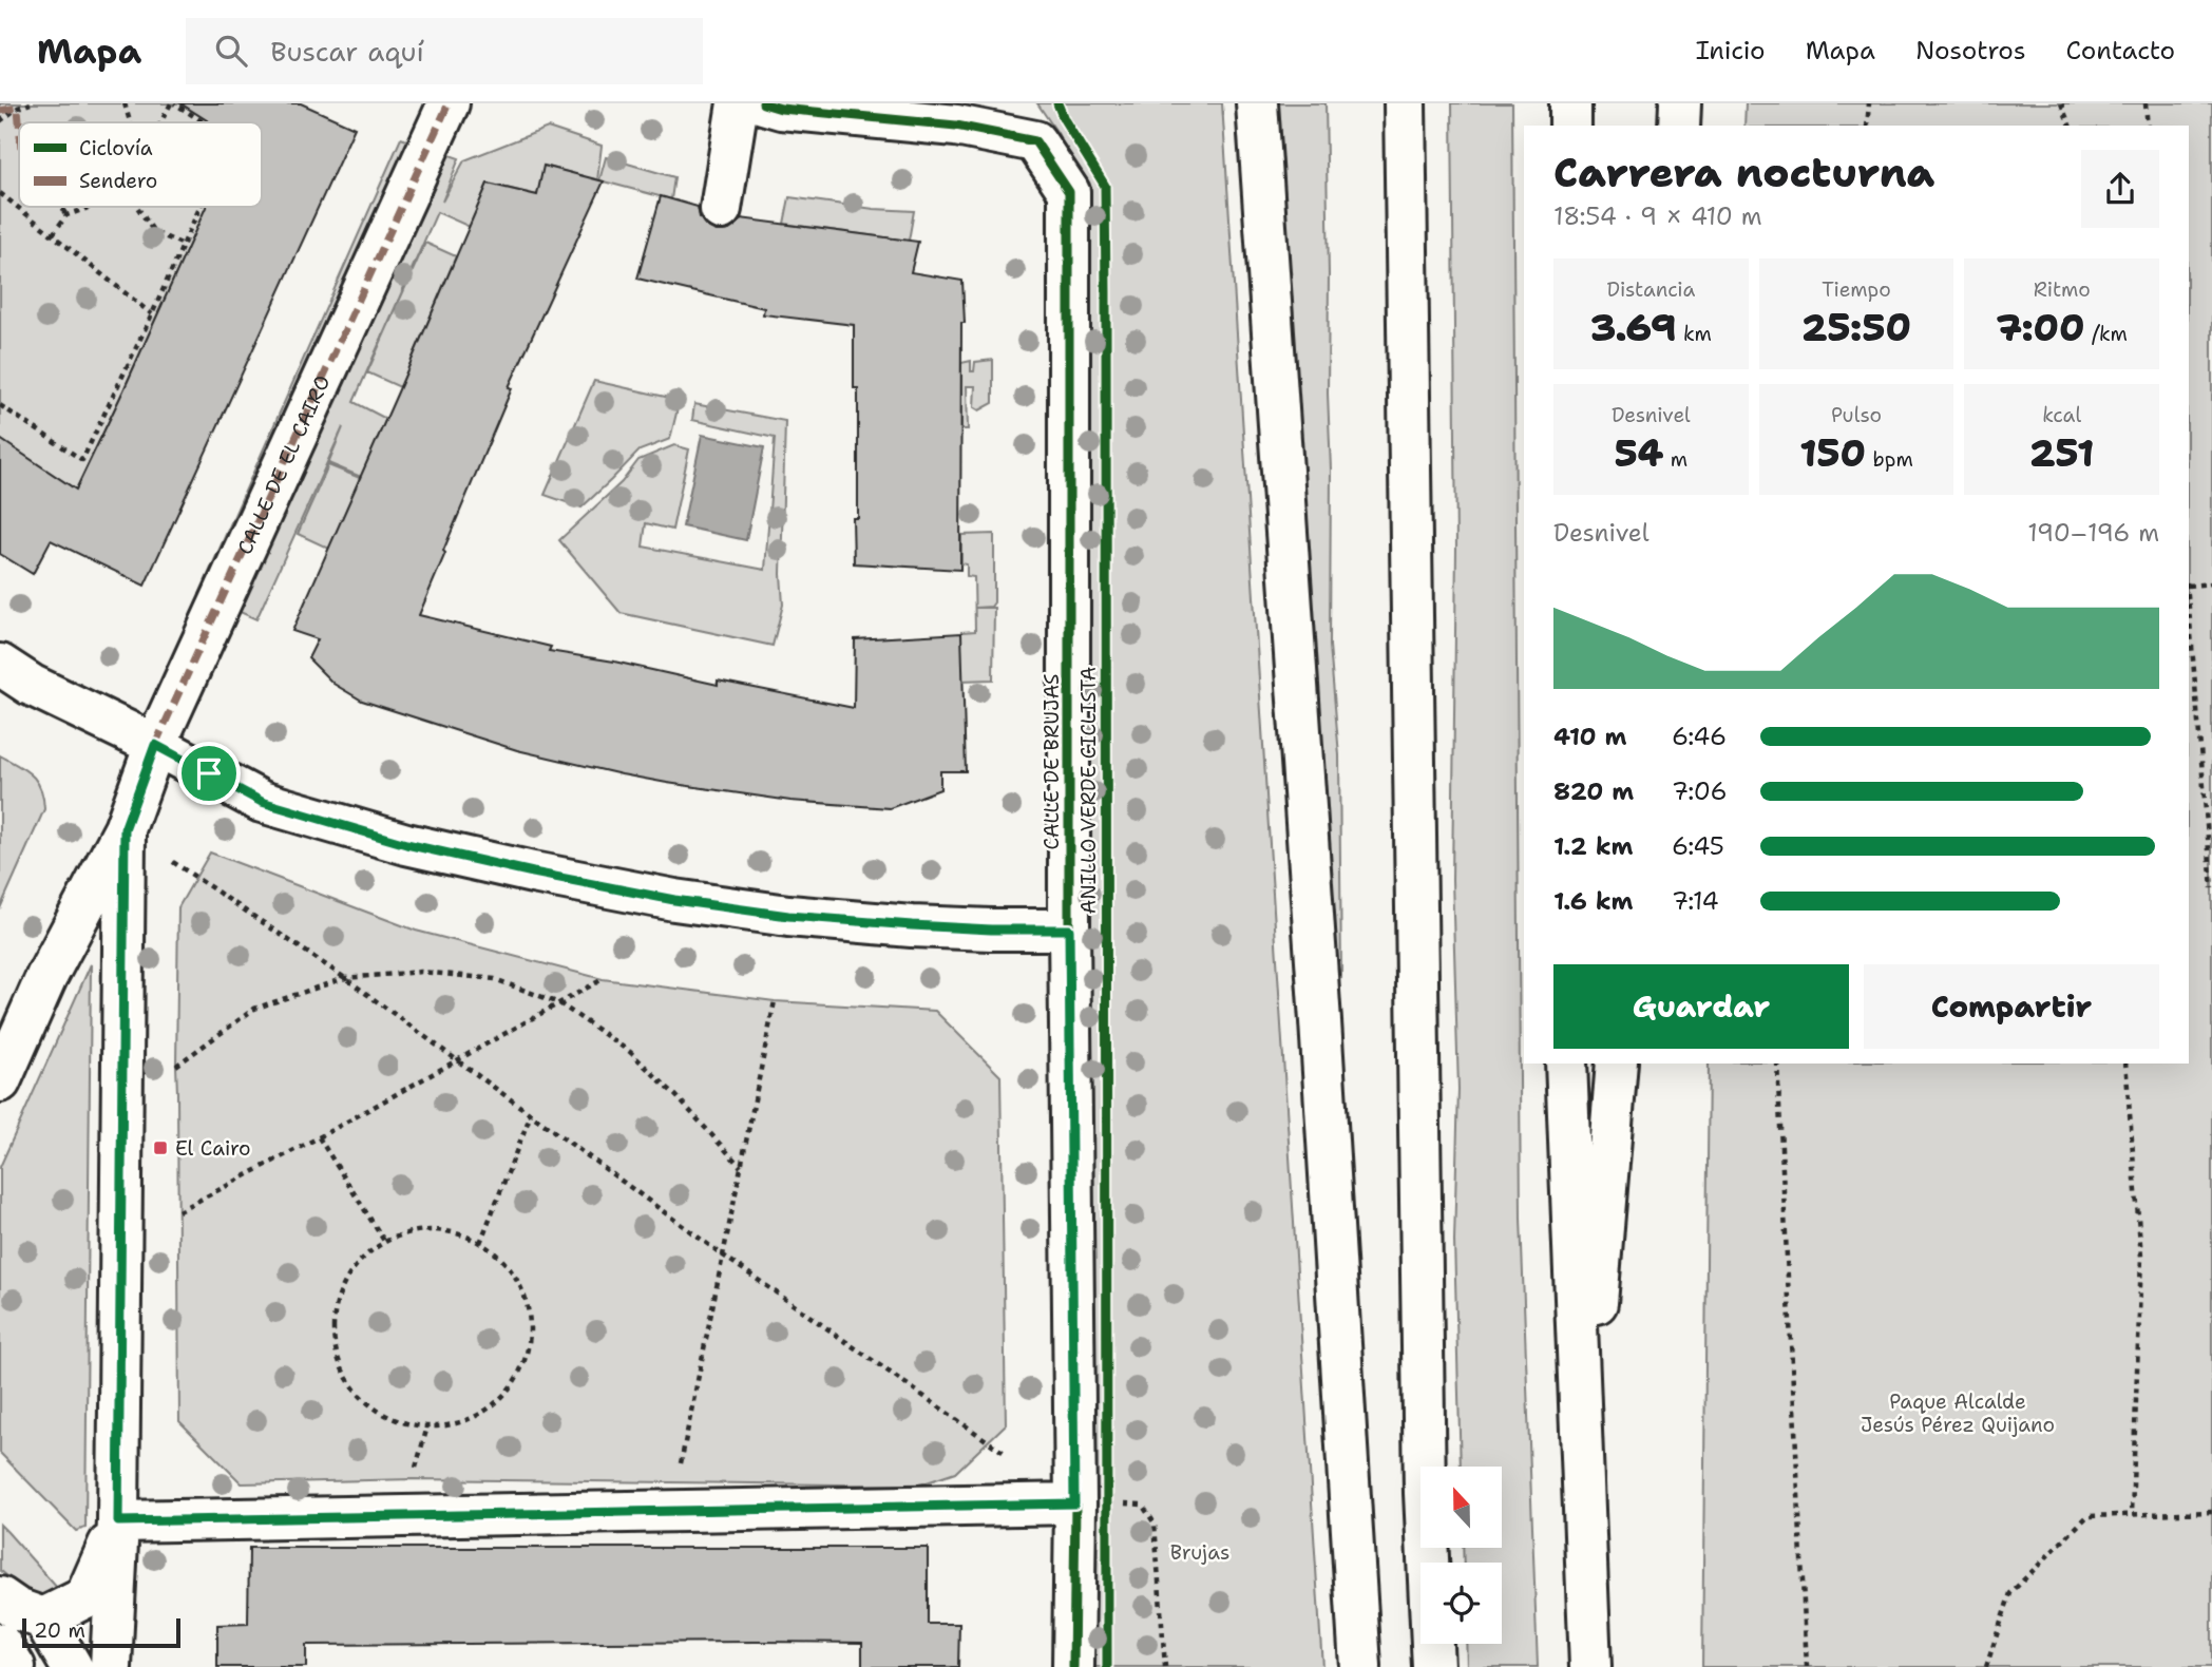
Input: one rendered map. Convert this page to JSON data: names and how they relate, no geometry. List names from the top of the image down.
{
  "streets": {
    "main road": ["CALLE DE EL CAIRO", "CALLE DE BRUJAS"],
    "cycle path": ["ANILLO VERDE CICLISTA"]
  },
  "parks": ["Paque Alcalde Jesús Pérez Quijano", "Brujas"],
  "places": {
    "transit": ["El Cairo"]
  },
  "legend": ["Ciclovía", "Sendero"],
  "scale_bar": "20 m",
  "north": "top",
  "page": {
    "header": "Mapa",
    "search": "Buscar aquí",
    "nav": [
      "Inicio",
      "Mapa",
      "Nosotros",
      "Contacto"
    ],
    "heading": ["Carrera nocturna", "18:54 · 9 × 410 m"],
    "stats": [
      ["Distancia", "3.69 km"],
      ["Tiempo", "25:50"],
      ["Ritmo", "7:00 /km"],
      ["Desnivel", "54 m"],
      ["Pulso", "150 bpm"],
      ["kcal", "251"]
    ],
    "chart": ["Desnivel", "190–196 m"],
    "list": [
      {
        "name": "410 m",
        "note": "6:46"
      },
      {
        "name": "820 m",
        "note": "7:06"
      },
      {
        "name": "1.2 km",
        "note": "6:45"
      },
      {
        "name": "1.6 km",
        "note": "7:14"
      }
    ],
    "buttons": ["Guardar", "Compartir"],
    "scale": "20 m"
  }
}
